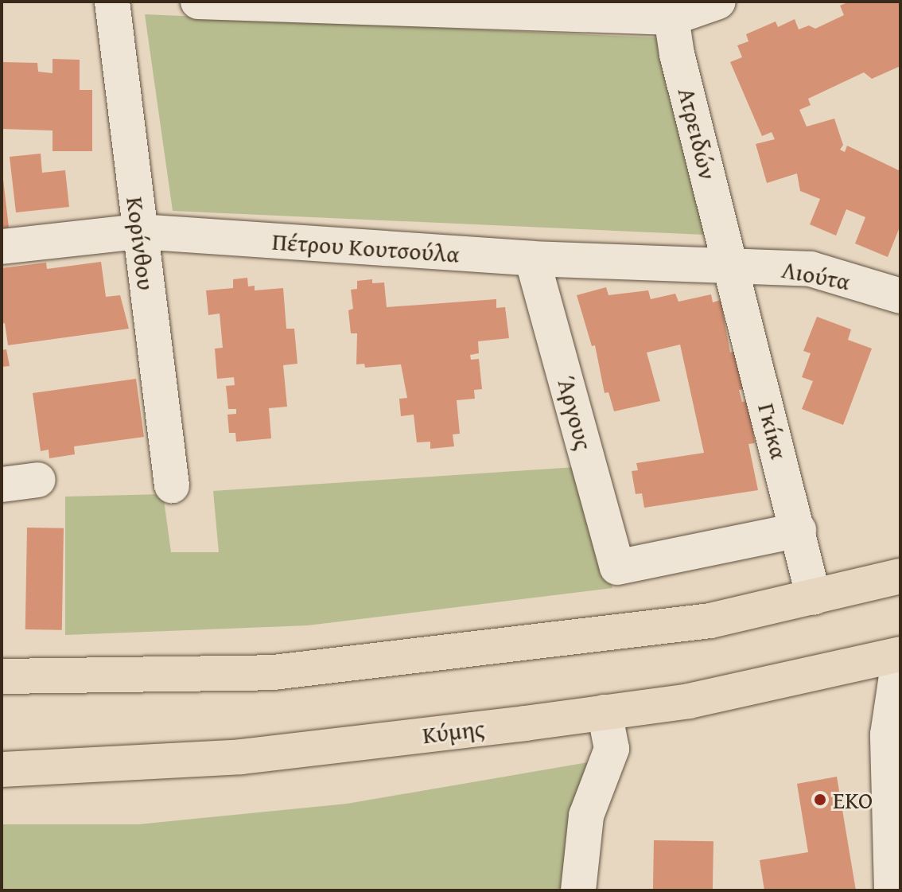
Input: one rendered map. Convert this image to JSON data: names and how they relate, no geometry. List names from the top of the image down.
{
  "streets": {
    "main road": ["Κύμης"],
    "street": [
      "Ατρειδών",
      "Κορίνθου",
      "Πέτρου Κουτσούλα",
      "Λιούτα",
      "Άργους",
      "Γκίκα"
    ]
  },
  "crossings": [
    ["Ατρειδών", "Πέτρου Κουτσούλα"],
    ["Ατρειδών", "Λιούτα"],
    ["Ατρειδών", "Γκίκα"],
    ["Κορίνθου", "Πέτρου Κουτσούλα"],
    ["Πέτρου Κουτσούλα", "Λιούτα"],
    ["Πέτρου Κουτσούλα", "Άργους"],
    ["Πέτρου Κουτσούλα", "Γκίκα"],
    ["Λιούτα", "Γκίκα"],
    ["Άργους", "Γκίκα"]
  ],
  "places": ["EKO"]
}
